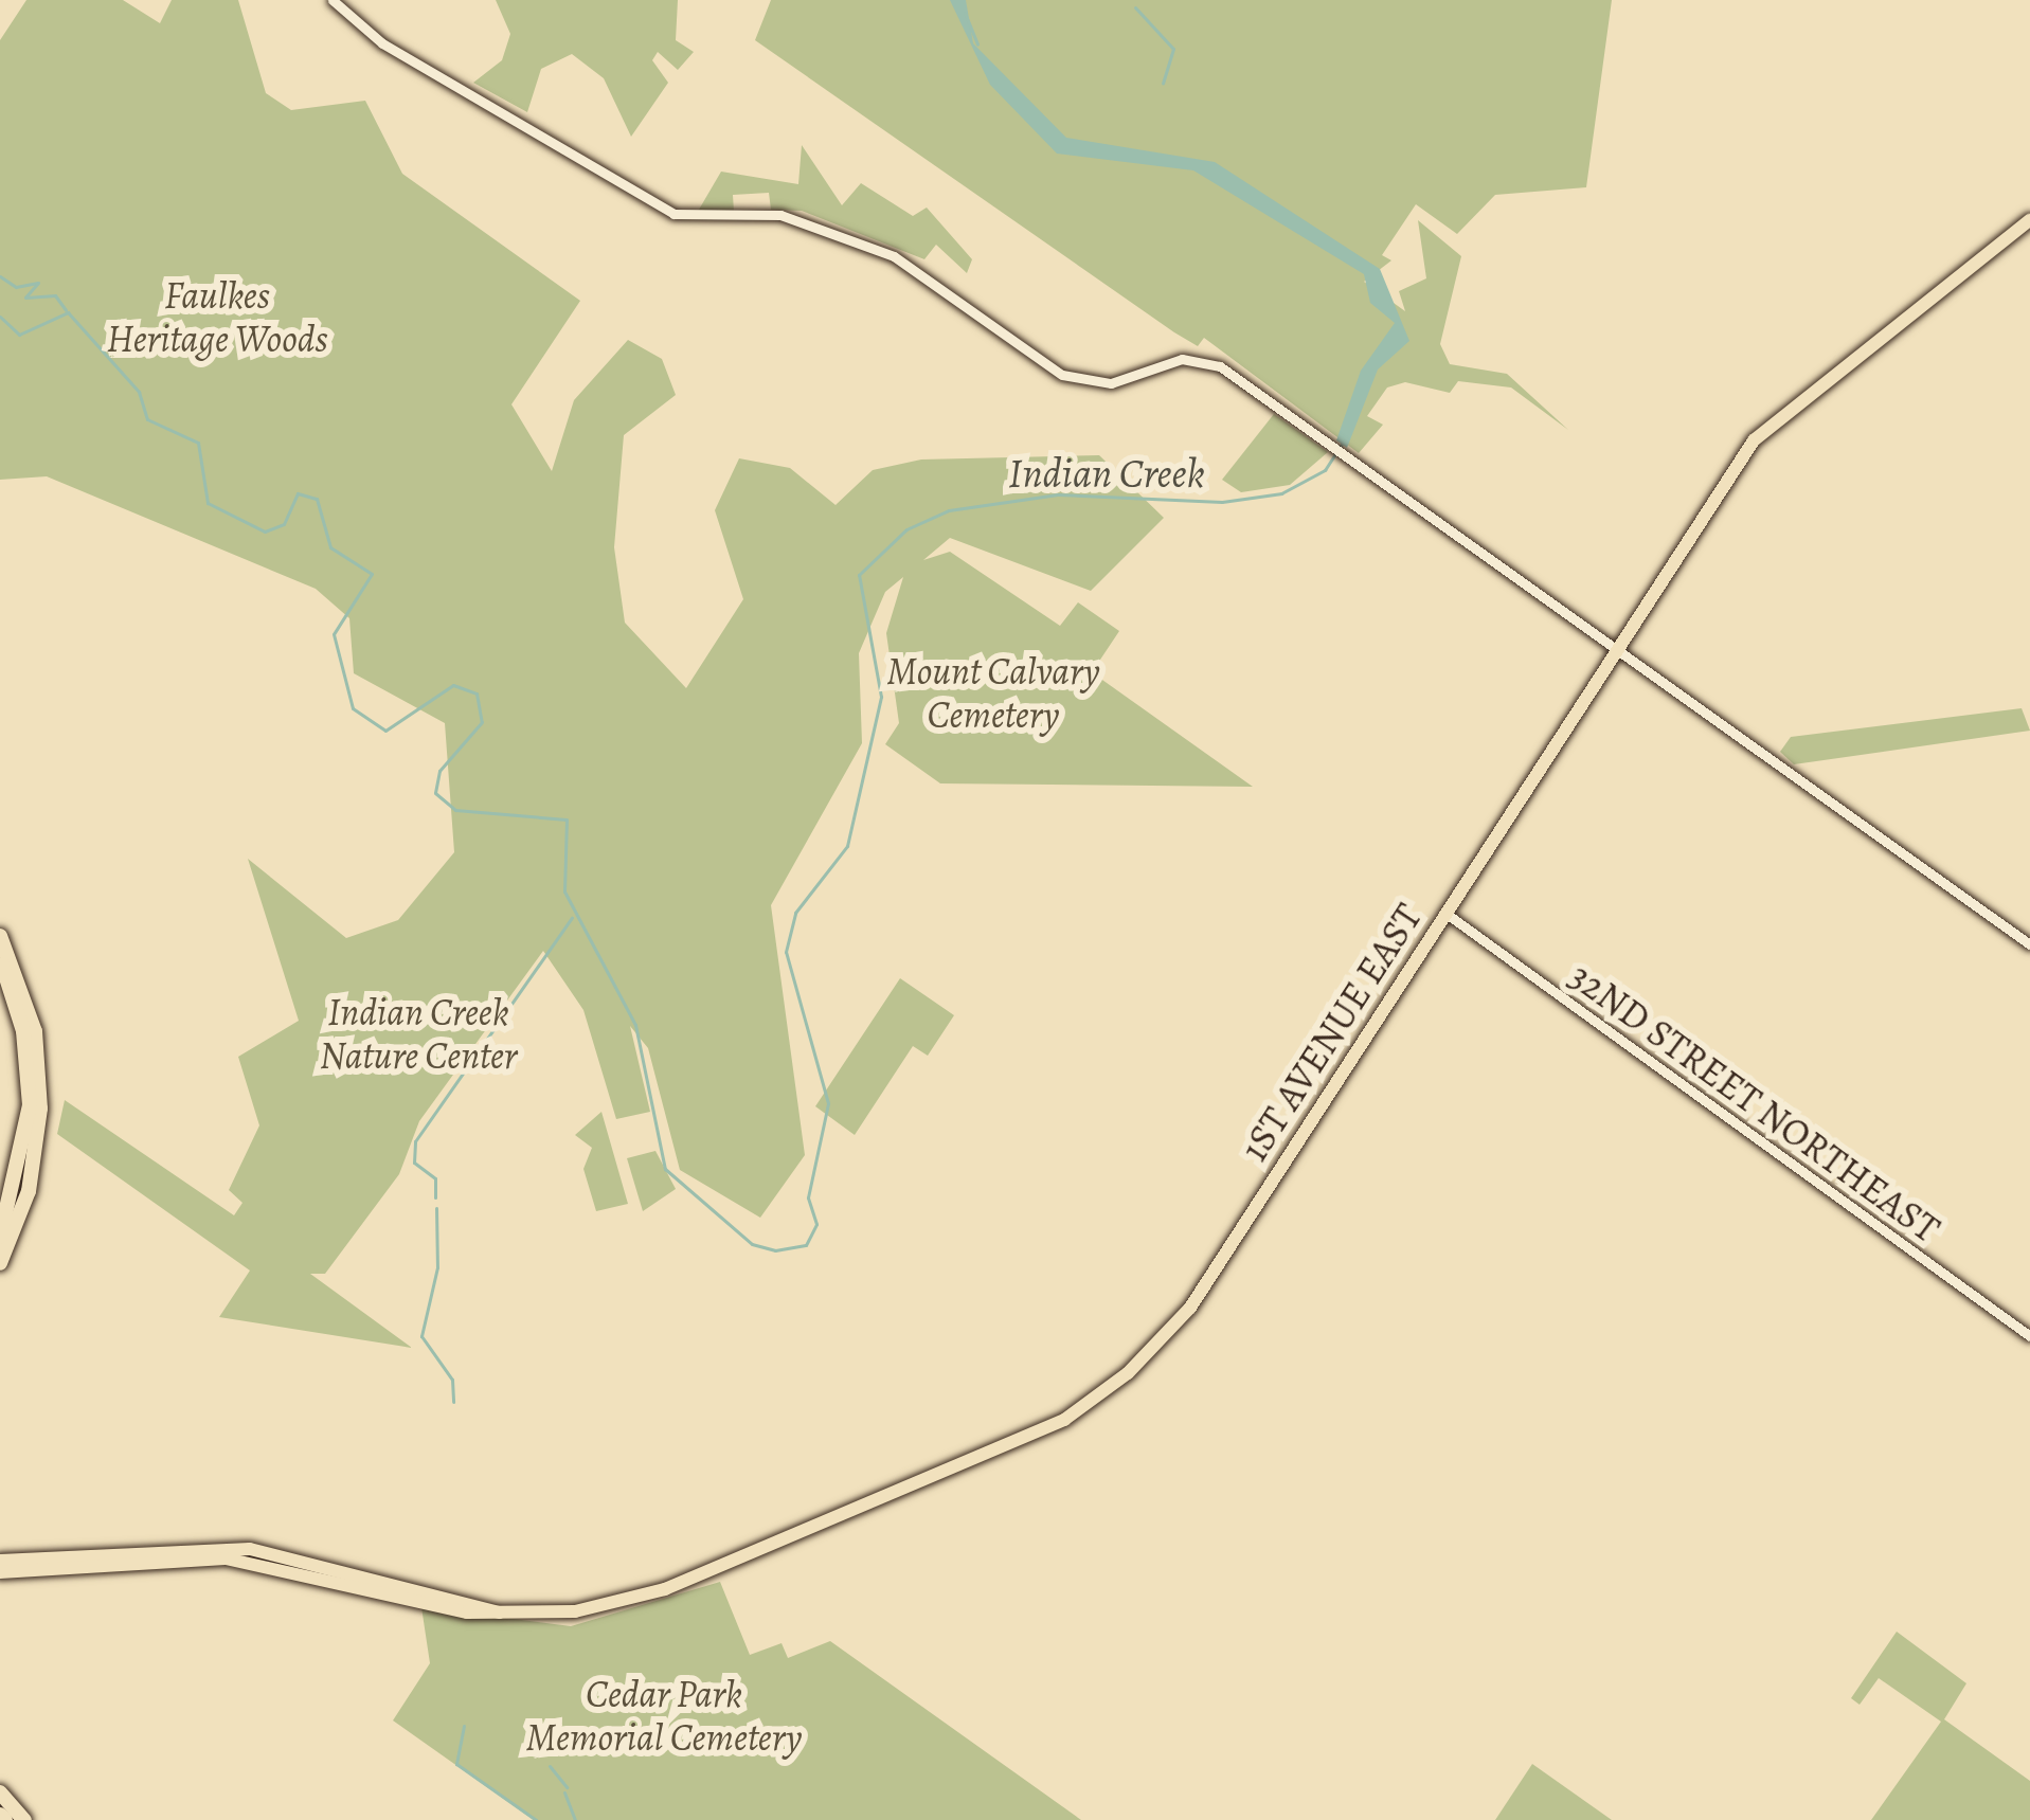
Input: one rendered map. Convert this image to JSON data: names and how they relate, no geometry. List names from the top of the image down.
{
  "streets": {
    "main road": ["1ST AVENUE EAST", "32ND STREET NORTHEAST"]
  },
  "crossings": [
    ["1ST AVENUE EAST", "32ND STREET NORTHEAST"]
  ],
  "water": ["Indian Creek"],
  "parks": [
    "Faulkes Heritage Woods",
    "Mount Calvary Cemetery",
    "Indian Creek Nature Center",
    "Cedar Park Memorial Cemetery"
  ]
}
